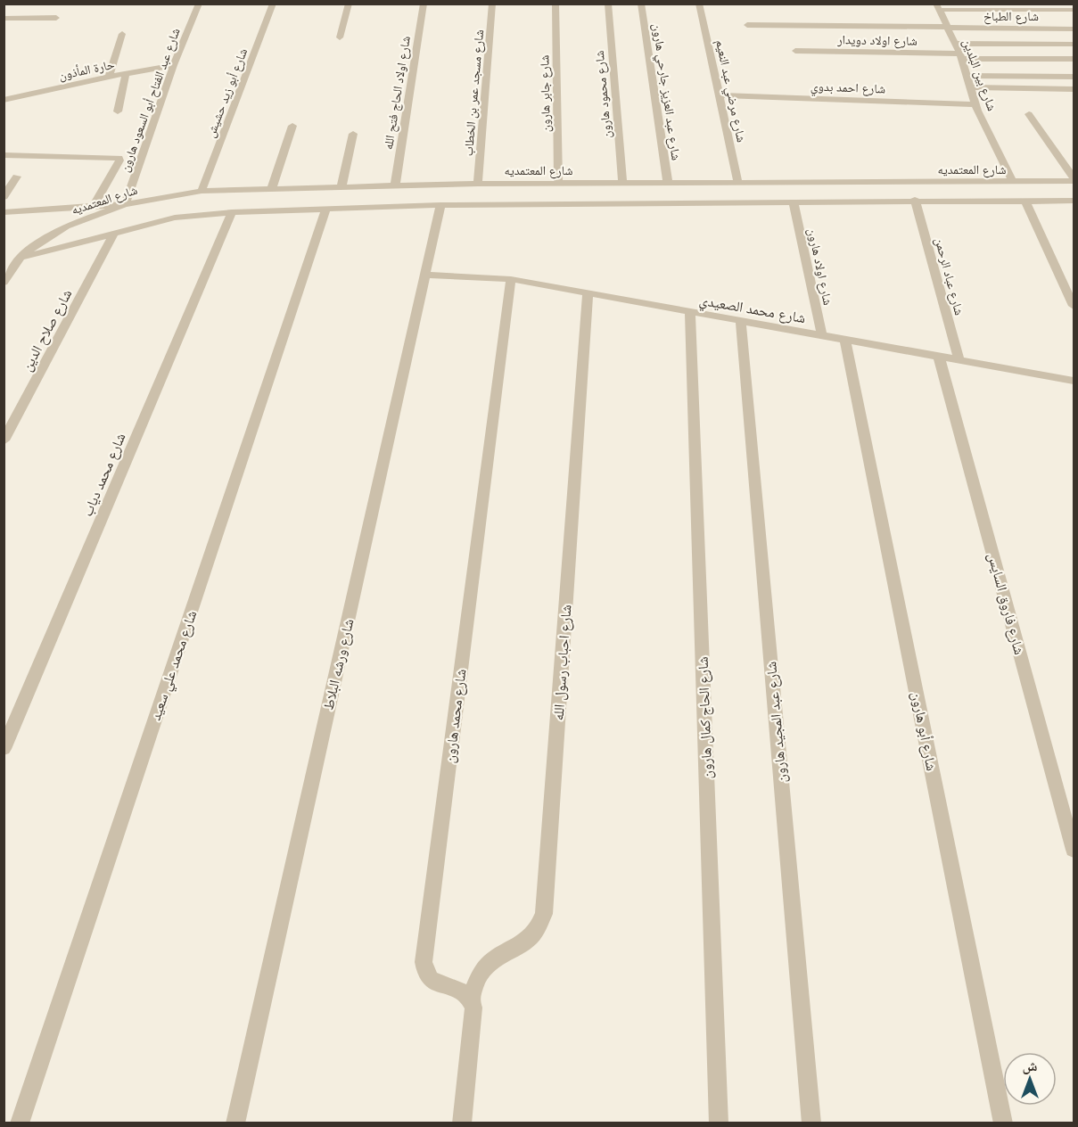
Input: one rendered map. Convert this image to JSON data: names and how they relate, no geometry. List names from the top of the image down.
{
  "streets": {
    "street": [
      "شارع الطباخ",
      "شارع اولاد دويدار",
      "حارة المأذون",
      "شارع بين البلدين",
      "شارع احمد بدوي",
      "شارع مرضي عبد النعيم",
      "شارع عبد العزيز جارحي هارون",
      "شارع أبو زيد حشيش",
      "شارع اولاد الحاج فتح الله",
      "شارع مسجد عمر بن الخطاب",
      "شارع جابر هارون",
      "شارع محمود هارون",
      "شارع عبد الفتاح أبو السعود هارون",
      "شارع المعتمديه",
      "شارع اولاد هارون",
      "شارع عباد الرحمن",
      "شارع محمد الصعيدي",
      "شارع صلاح الدين",
      "شارع محمد دياب",
      "شارع فاروق السايس",
      "شارع احباب رسول الله",
      "شارع ورشه البلاط",
      "شارع محمد علي سعيد",
      "شارع محمد هارون",
      "شارع الحاج كمال هارون",
      "شارع عبد المجيد هارون",
      "شارع أبو هارون"
    ]
  },
  "crossings": [
    ["شارع الطباخ", "شارع بين البلدين"],
    ["شارع اولاد دويدار", "شارع بين البلدين"],
    ["حارة المأذون", "شارع عبد الفتاح أبو السعود هارون"],
    ["شارع بين البلدين", "شارع احمد بدوي"],
    ["شارع بين البلدين", "شارع المعتمديه"],
    ["شارع احمد بدوي", "شارع مرضي عبد النعيم"],
    ["شارع مرضي عبد النعيم", "شارع المعتمديه"],
    ["شارع عبد العزيز جارحي هارون", "شارع المعتمديه"],
    ["شارع أبو زيد حشيش", "شارع المعتمديه"],
    ["شارع اولاد الحاج فتح الله", "شارع المعتمديه"],
    ["شارع مسجد عمر بن الخطاب", "شارع المعتمديه"],
    ["شارع جابر هارون", "شارع المعتمديه"],
    ["شارع محمود هارون", "شارع المعتمديه"],
    ["شارع عبد الفتاح أبو السعود هارون", "شارع المعتمديه"],
    ["شارع المعتمديه", "شارع اولاد هارون"],
    ["شارع المعتمديه", "شارع عباد الرحمن"],
    ["شارع المعتمديه", "شارع صلاح الدين"],
    ["شارع المعتمديه", "شارع محمد دياب"],
    ["شارع المعتمديه", "شارع ورشه البلاط"],
    ["شارع المعتمديه", "شارع محمد علي سعيد"],
    ["شارع اولاد هارون", "شارع محمد الصعيدي"],
    ["شارع عباد الرحمن", "شارع محمد الصعيدي"],
    ["شارع محمد الصعيدي", "شارع فاروق السايس"],
    ["شارع محمد الصعيدي", "شارع احباب رسول الله"],
    ["شارع محمد الصعيدي", "شارع ورشه البلاط"],
    ["شارع محمد الصعيدي", "شارع محمد هارون"],
    ["شارع محمد الصعيدي", "شارع الحاج كمال هارون"],
    ["شارع محمد الصعيدي", "شارع عبد المجيد هارون"],
    ["شارع محمد الصعيدي", "شارع أبو هارون"],
    ["شارع احباب رسول الله", "شارع محمد هارون"]
  ],
  "north": "top"
}
